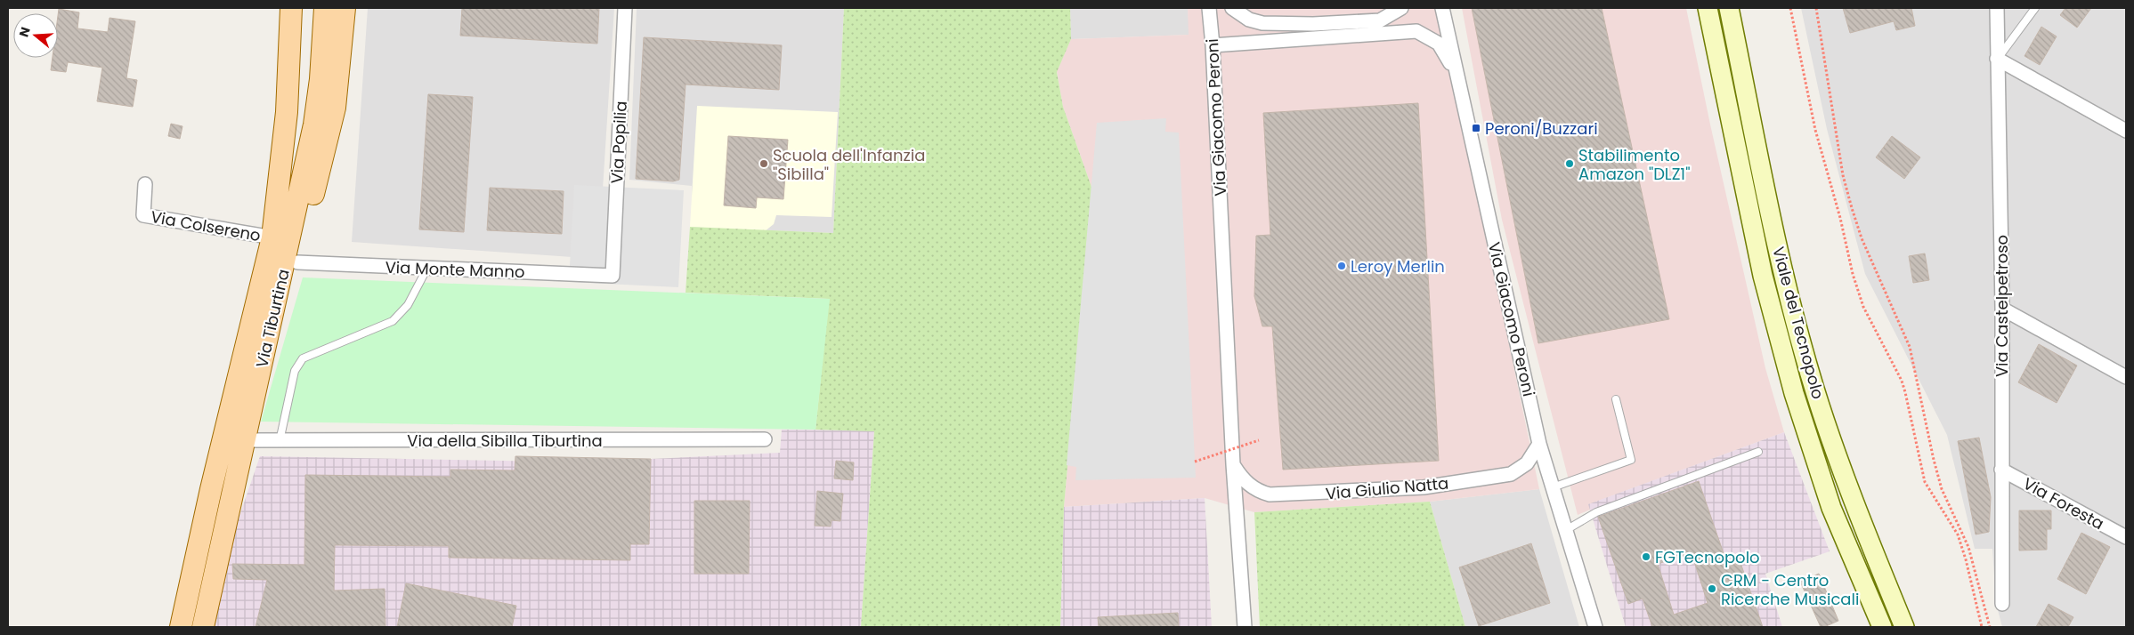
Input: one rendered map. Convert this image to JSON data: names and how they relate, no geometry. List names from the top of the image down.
{
  "streets": {
    "main road": ["Via Tiburtina", "Viale del Tecnopolo"],
    "street": [
      "Via Giacomo Peroni",
      "Via Popilia",
      "Via Colsereno",
      "Via Monte Manno",
      "Via Castelpetroso",
      "Via della Sibilla Tiburtina",
      "Via Giulio Natta",
      "Via Foresta"
    ]
  },
  "crossings": [
    ["Via Giacomo Peroni", "Via Giulio Natta"],
    ["Via Popilia", "Via Monte Manno"],
    ["Via Colsereno", "Via Tiburtina"],
    ["Via Castelpetroso", "Via Foresta"],
    ["Via Tiburtina", "Via della Sibilla Tiburtina"]
  ],
  "places": {
    "transit": ["Peroni/Buzzari"],
    "other": [
      "Scuola dell'Infanzia \"Sibilla\"",
      "Stabilimento Amazon \"DLZ1\"",
      "Leroy Merlin",
      "FGTecnopolo",
      "CRM - Centro Ricerche Musicali"
    ]
  },
  "north": "left"
}
